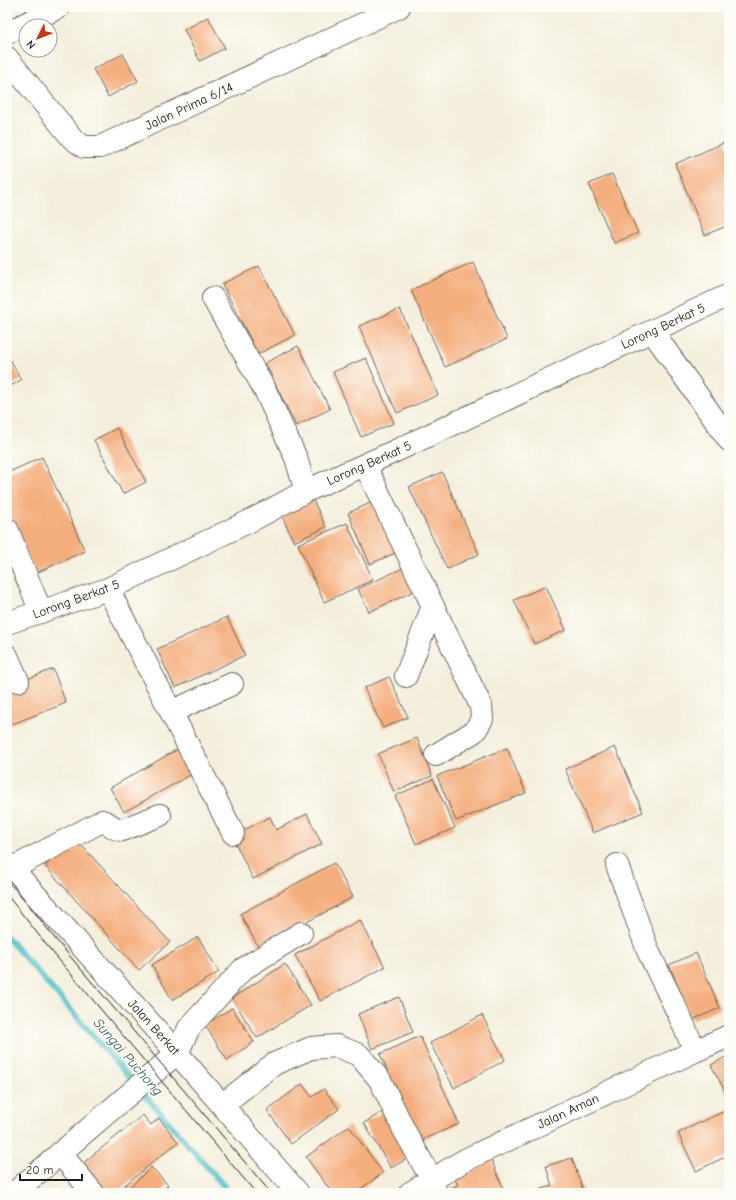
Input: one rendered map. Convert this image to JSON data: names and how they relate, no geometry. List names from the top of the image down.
{
  "streets": {
    "street": [
      "Jalan Prima 6/14",
      "Lorong Berkat 5",
      "Jalan Berkat",
      "Jalan Aman"
    ]
  },
  "water": ["Sungai Puchong"],
  "scale_bar": "20 m",
  "north": "bottom left"
}
